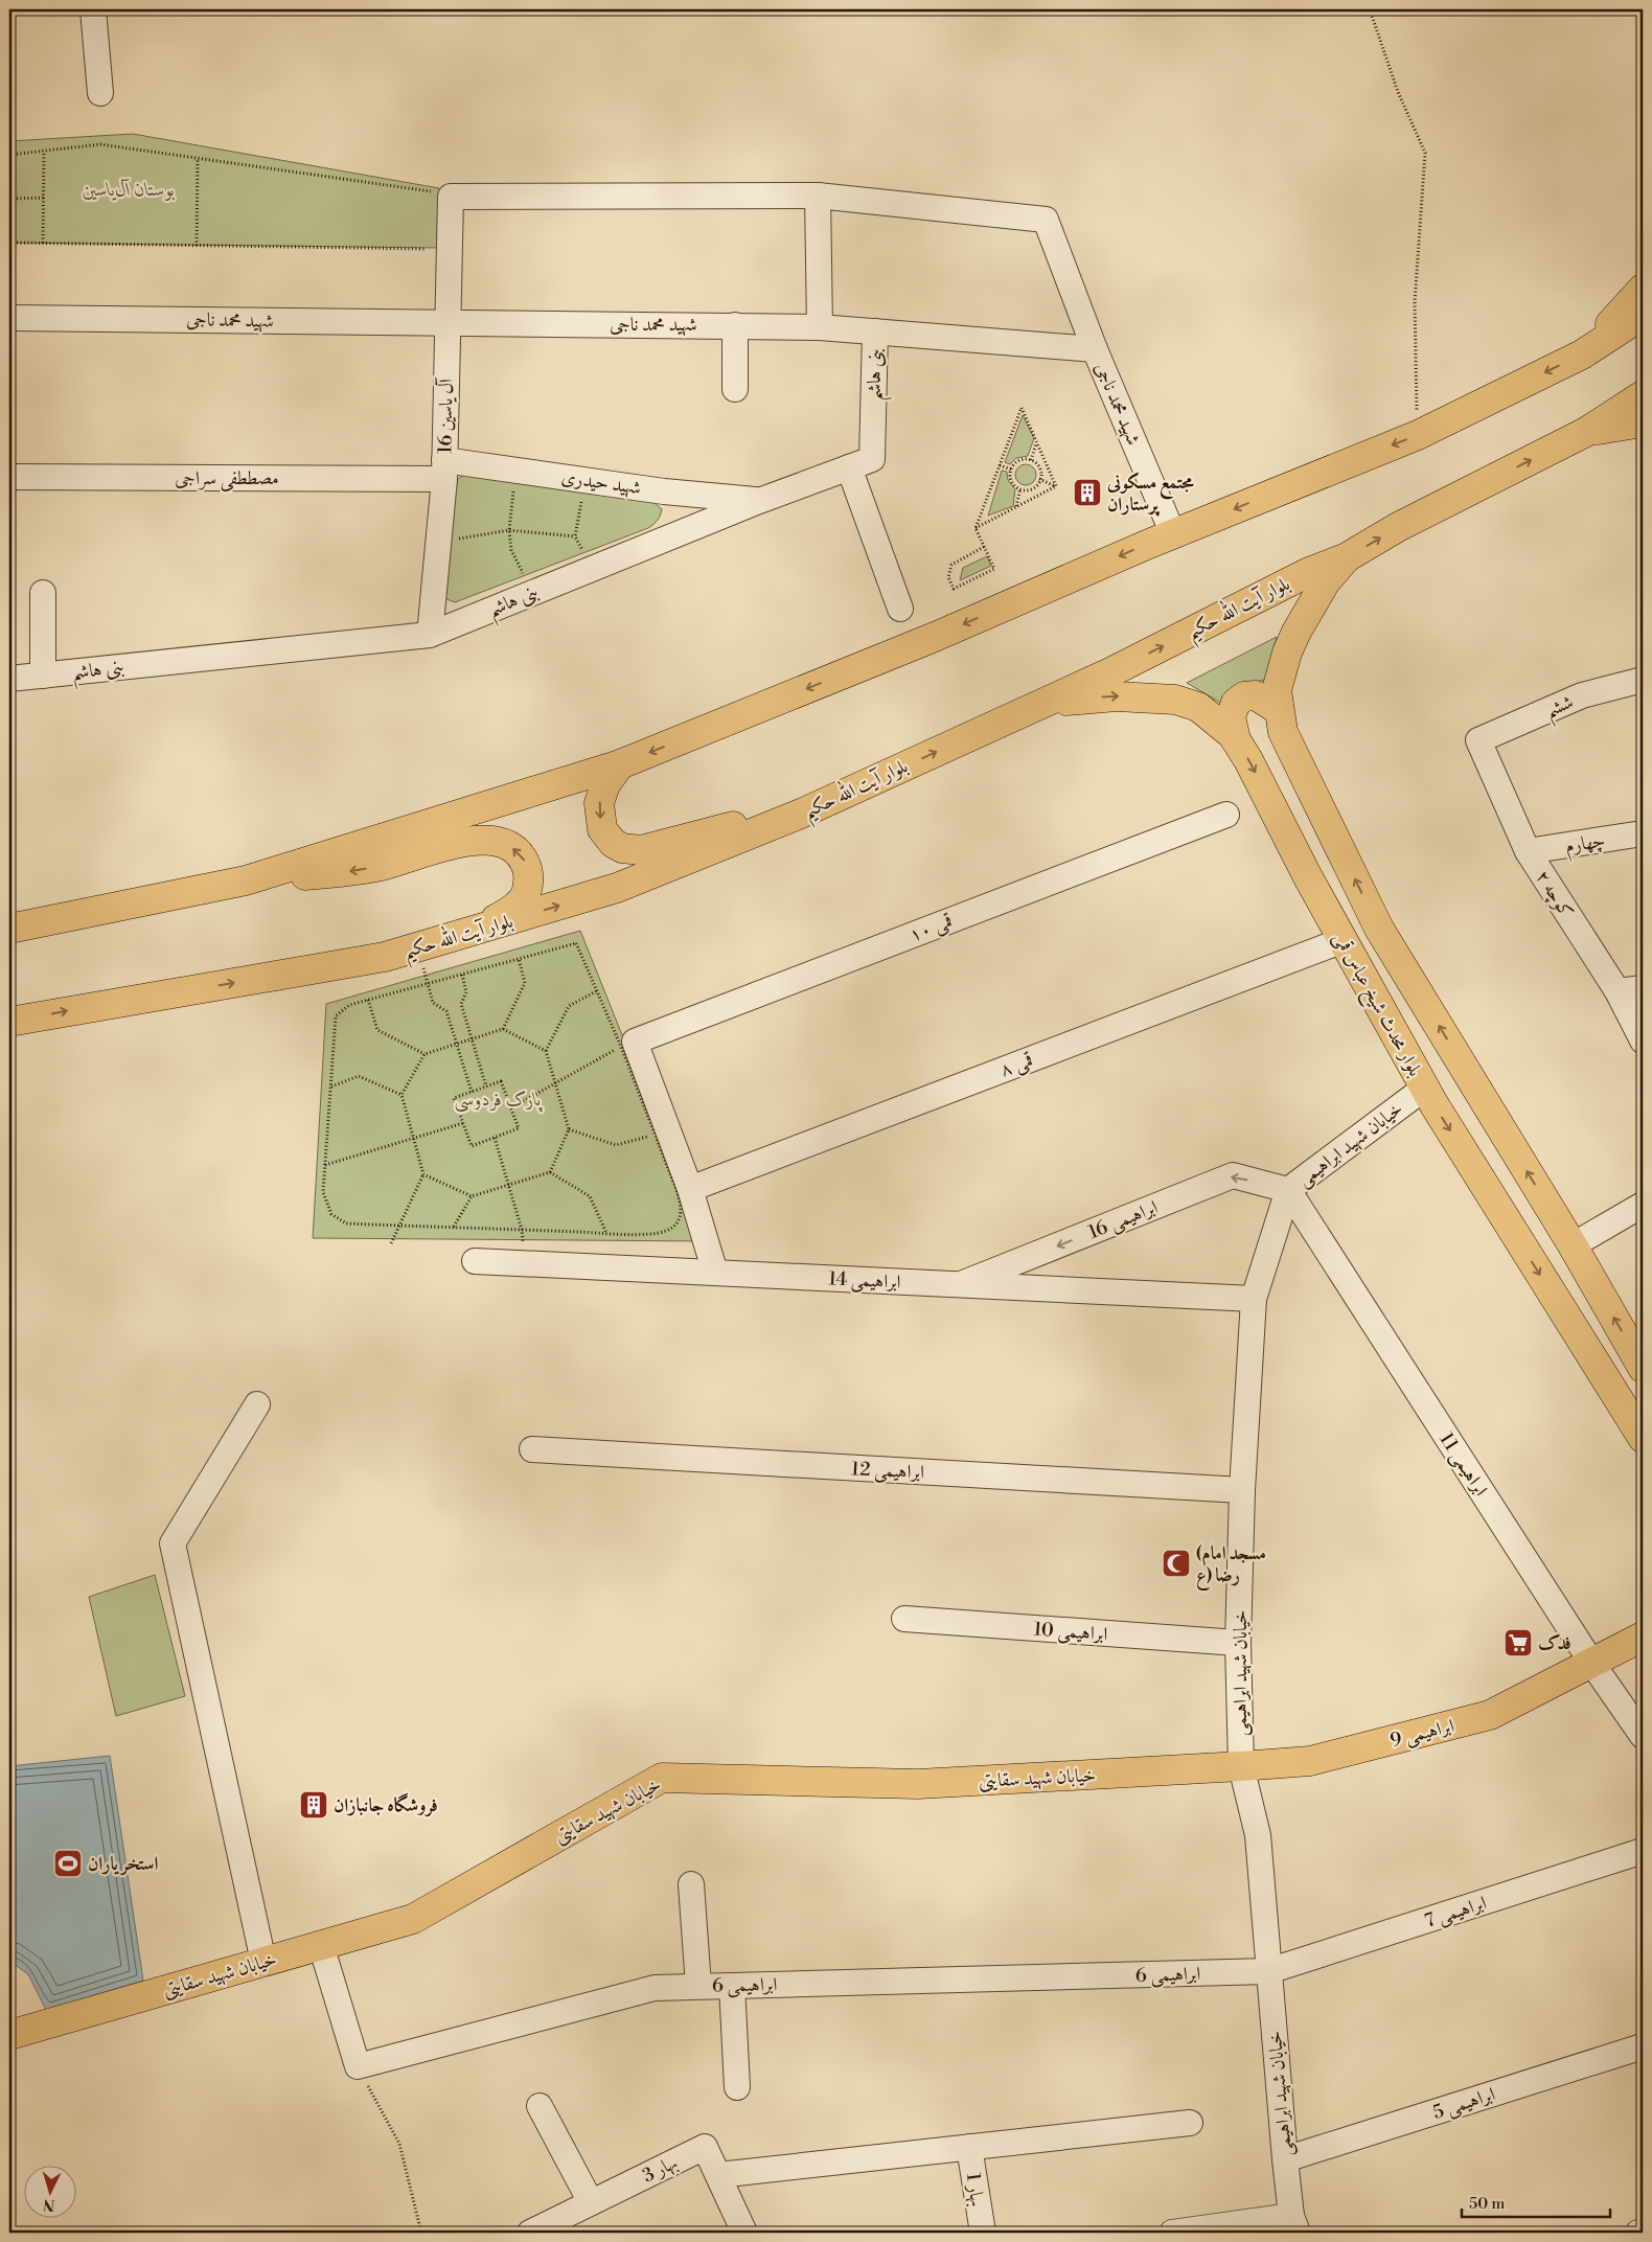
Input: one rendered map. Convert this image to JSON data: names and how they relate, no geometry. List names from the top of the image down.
{
  "streets": {
    "main road": [
      "بلوار آیت الله حکیم",
      "بلوار محدث شیخ عباس قمی",
      "ابراهیمی 9",
      "خیابان شهید سقایتی"
    ],
    "street": [
      "شهید محمد ناجی",
      "بنی هاشم",
      "آل یاسین 16",
      "مصططفی سراجی",
      "شهید حیدری",
      "ششم",
      "چهارم",
      "کوچه ۲",
      "قمی ۱۰",
      "قمی ۸",
      "خیابان شهید ابراهیمی",
      "ابراهیمی 16",
      "ابراهیمی 14",
      "ابراهیمی 11",
      "ابراهیمی 12",
      "ابراهیمی 10",
      "ابراهیمی 7",
      "ابراهیمی 6",
      "ابراهیمی 5",
      "بهار 3",
      "بهار 1"
    ]
  },
  "crossings": [
    ["شهید محمد ناجی", "بنی هاشم"],
    ["شهید محمد ناجی", "آل یاسین 16"],
    ["بنی هاشم", "آل یاسین 16"],
    ["بنی هاشم", "شهید حیدری"],
    ["آل یاسین 16", "مصططفی سراجی"],
    ["آل یاسین 16", "شهید حیدری"],
    ["مصططفی سراجی", "شهید حیدری"],
    ["بلوار آیت الله حکیم", "بلوار محدث شیخ عباس قمی"],
    ["ششم", "کوچه ۲"],
    ["چهارم", "کوچه ۲"],
    ["بلوار محدث شیخ عباس قمی", "قمی ۸"],
    ["بلوار محدث شیخ عباس قمی", "خیابان شهید ابراهیمی"],
    ["خیابان شهید ابراهیمی", "ابراهیمی 16"],
    ["خیابان شهید ابراهیمی", "ابراهیمی 14"],
    ["خیابان شهید ابراهیمی", "ابراهیمی 11"],
    ["خیابان شهید ابراهیمی", "ابراهیمی 12"],
    ["خیابان شهید ابراهیمی", "ابراهیمی 10"],
    ["خیابان شهید ابراهیمی", "ابراهیمی 9"],
    ["خیابان شهید ابراهیمی", "خیابان شهید سقایتی"],
    ["خیابان شهید ابراهیمی", "ابراهیمی 7"],
    ["خیابان شهید ابراهیمی", "ابراهیمی 6"],
    ["خیابان شهید ابراهیمی", "ابراهیمی 5"],
    ["ابراهیمی 16", "ابراهیمی 14"],
    ["ابراهیمی 16", "ابراهیمی 11"],
    ["ابراهیمی 11", "ابراهیمی 9"],
    ["ابراهیمی 9", "خیابان شهید سقایتی"],
    ["ابراهیمی 7", "ابراهیمی 6"]
  ],
  "one_way": ["ابراهیمی 16"],
  "parks": ["بوستان آل‌یاسین", "پارک فردوسی"],
  "places": {
    "building": ["مجتمع مسکونی پرستاران", "فروشگاه جانبازان"],
    "mosque": ["(مسجد امام رضا (ع"],
    "supermarket": ["فدک"],
    "sports": ["استخر یاران"]
  },
  "scale_bar": "50 m",
  "north": "bottom"
}
